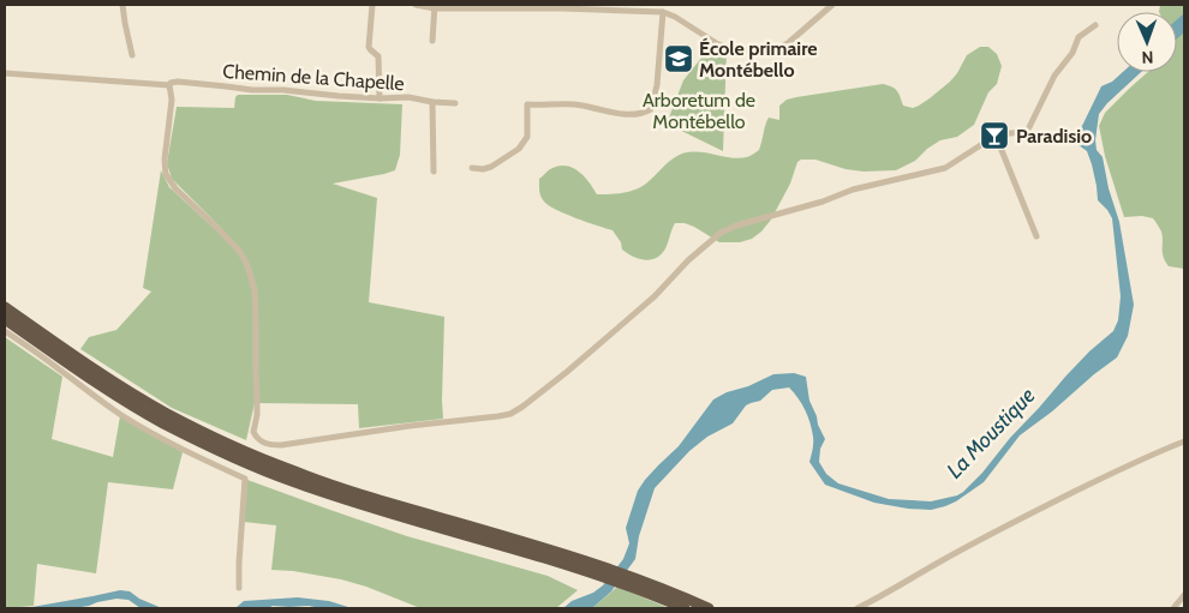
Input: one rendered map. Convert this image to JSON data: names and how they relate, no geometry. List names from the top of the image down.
{
  "streets": {
    "street": ["Chemin de la Chapelle"]
  },
  "water": ["La Moustique"],
  "parks": ["Arboretum de Montébello"],
  "places": {
    "school or university": ["École primaire Montébello"],
    "bar": ["Paradisio"]
  },
  "north": "bottom"
}
